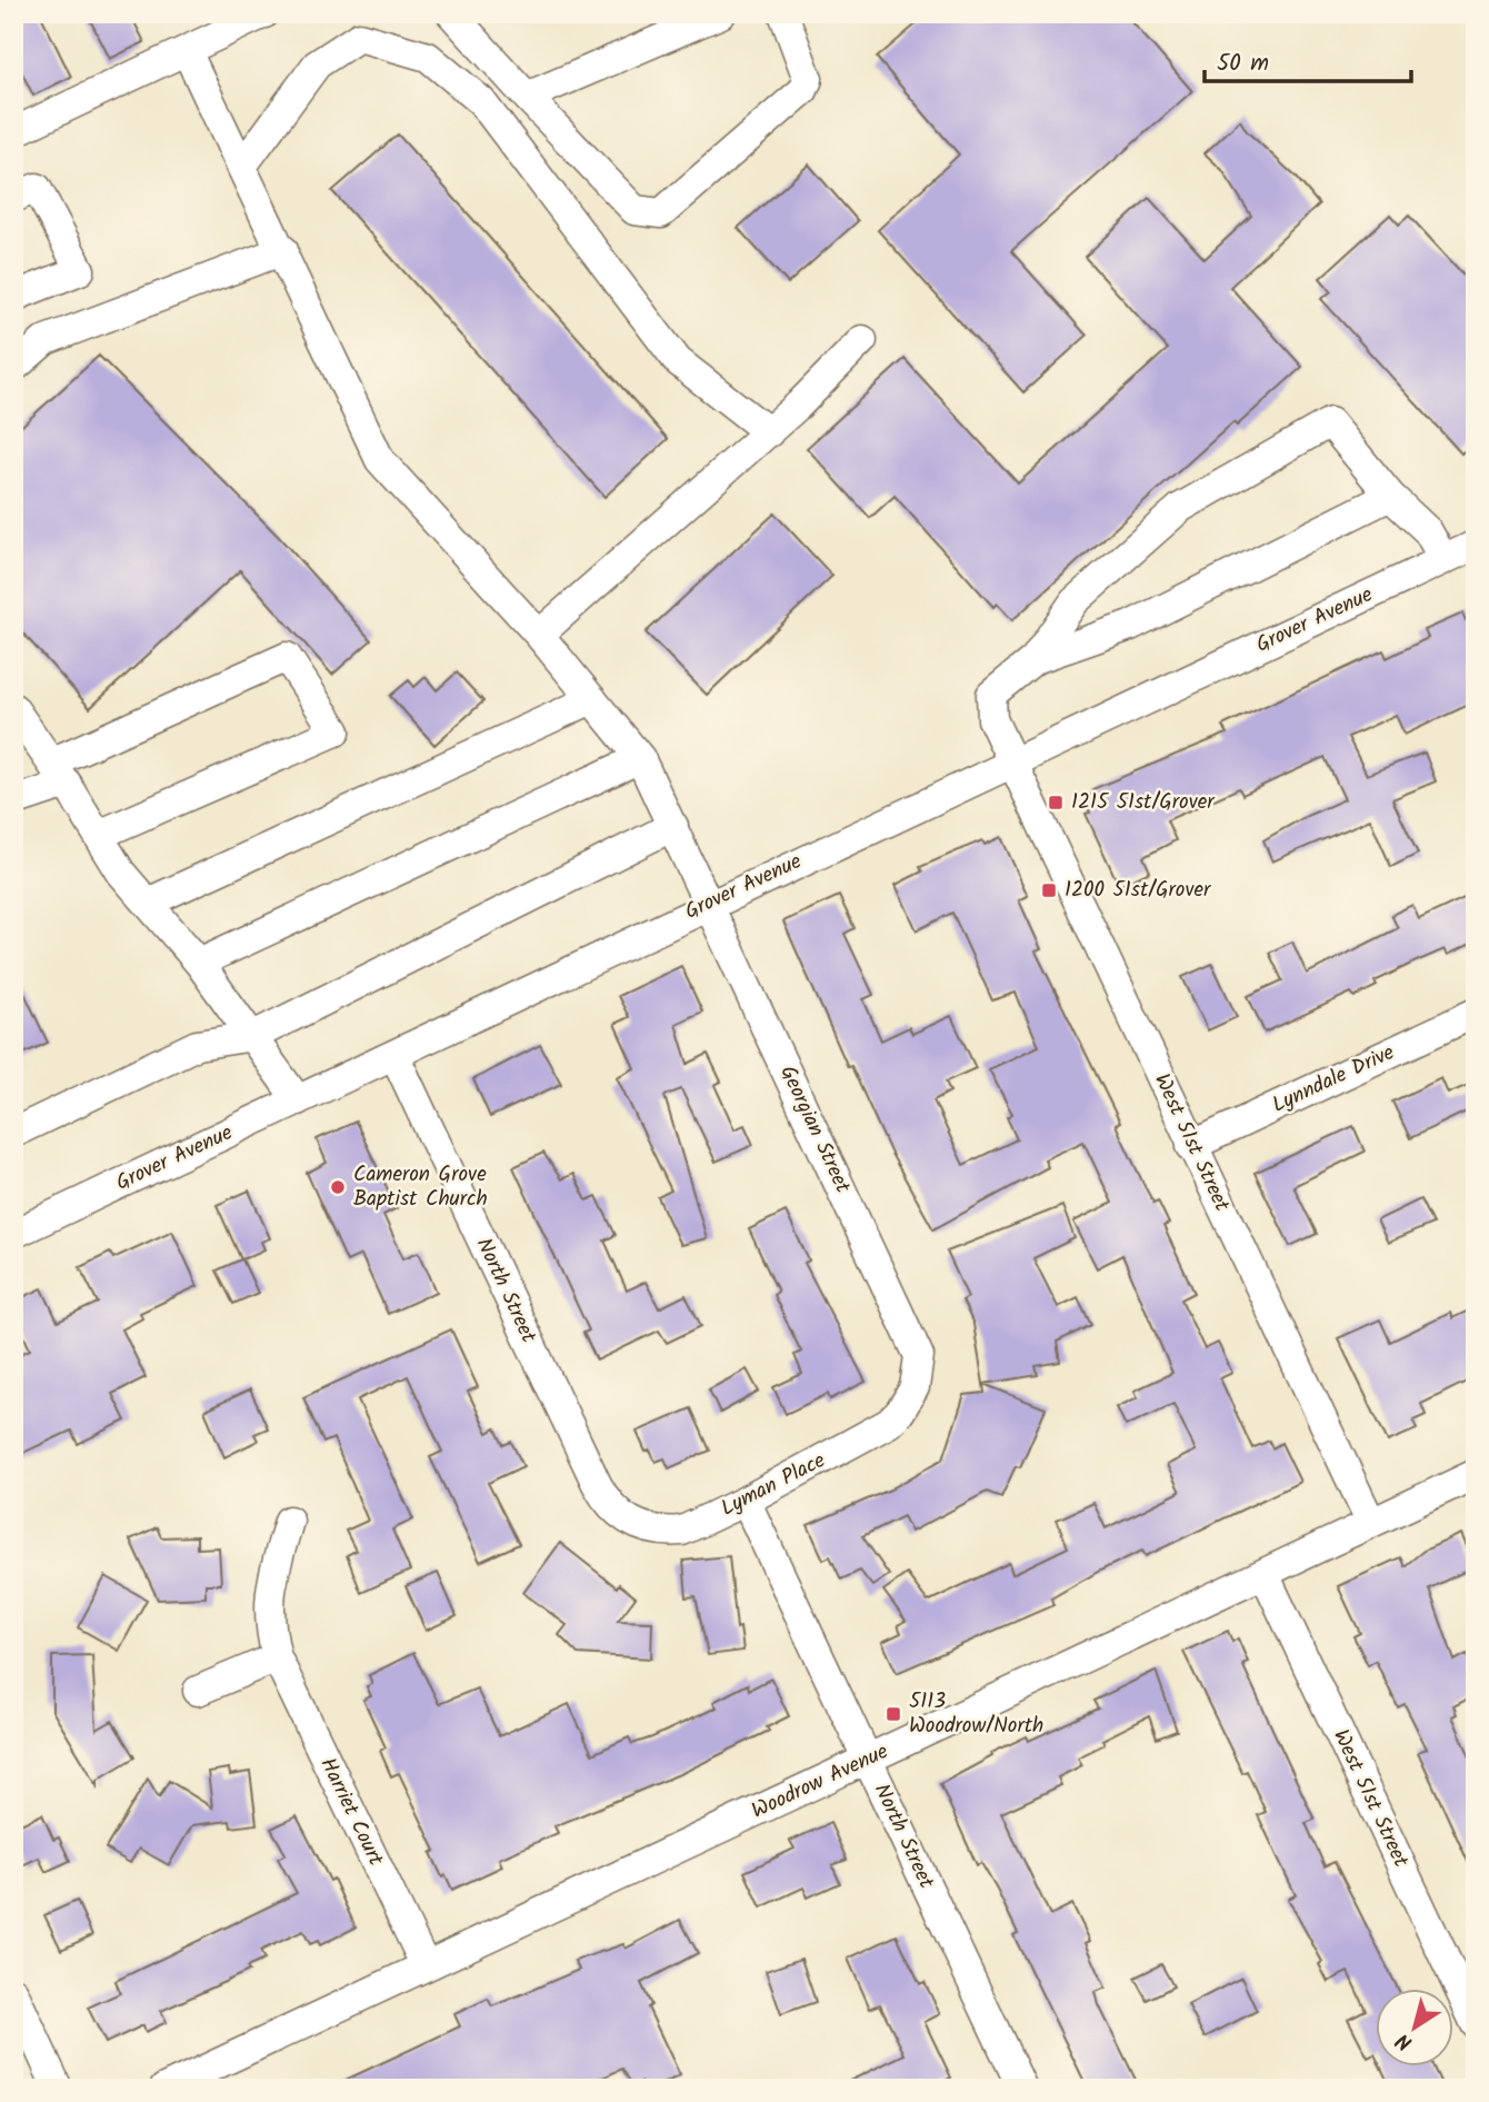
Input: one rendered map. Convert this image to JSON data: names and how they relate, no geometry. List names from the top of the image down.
{
  "streets": {
    "street": [
      "Grover Avenue",
      "Lynndale Drive",
      "Georgian Street",
      "West 51st Street",
      "North Street",
      "Lyman Place",
      "Woodrow Avenue",
      "Harriet Court"
    ]
  },
  "crossings": [
    ["Grover Avenue", "Georgian Street"],
    ["Grover Avenue", "West 51st Street"],
    ["Grover Avenue", "North Street"],
    ["Lynndale Drive", "West 51st Street"],
    ["Georgian Street", "Lyman Place"],
    ["West 51st Street", "Woodrow Avenue"],
    ["North Street", "Lyman Place"],
    ["North Street", "Woodrow Avenue"],
    ["Woodrow Avenue", "Harriet Court"]
  ],
  "places": {
    "transit": ["1215 51st/Grover", "1200 51st/Grover", "5113 Woodrow/North"],
    "other": ["Cameron Grove Baptist Church"]
  },
  "scale_bar": "50 m",
  "north": "bottom left"
}
